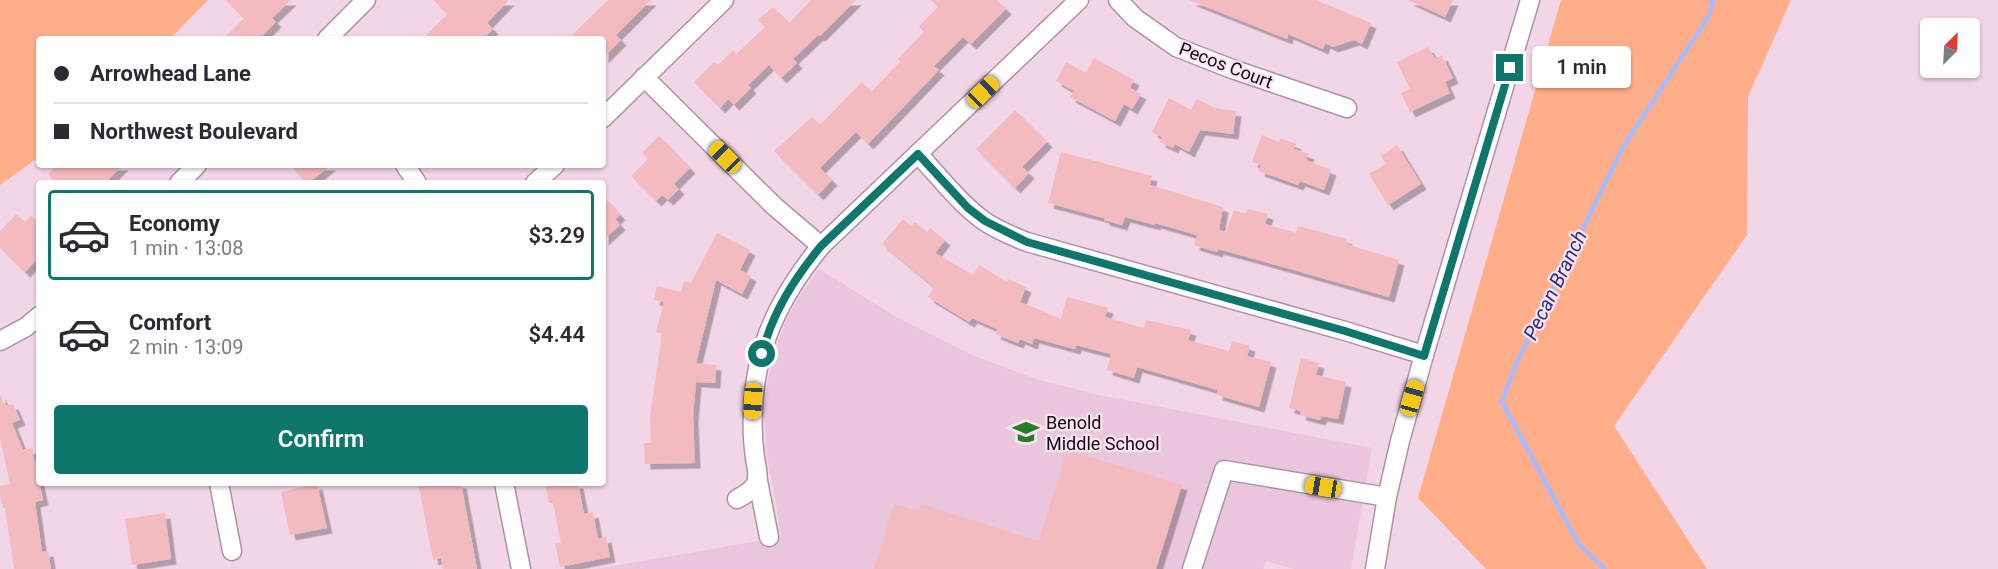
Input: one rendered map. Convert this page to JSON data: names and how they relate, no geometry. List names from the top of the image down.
{
  "streets": {
    "street": ["Pecos Court"]
  },
  "water": ["Pecan Branch"],
  "places": {
    "school or university": ["Benold Middle School"]
  },
  "north": "top right",
  "page": {
    "banner": ["Arrowhead Lane", "Northwest Boulevard"],
    "bubble": "1 min",
    "list": [
      {
        "name": "Economy",
        "note": "1 min · 13:08",
        "value": "$3.29"
      },
      {
        "name": "Comfort",
        "note": "2 min · 13:09",
        "value": "$4.44"
      }
    ],
    "buttons": "Confirm"
  }
}
